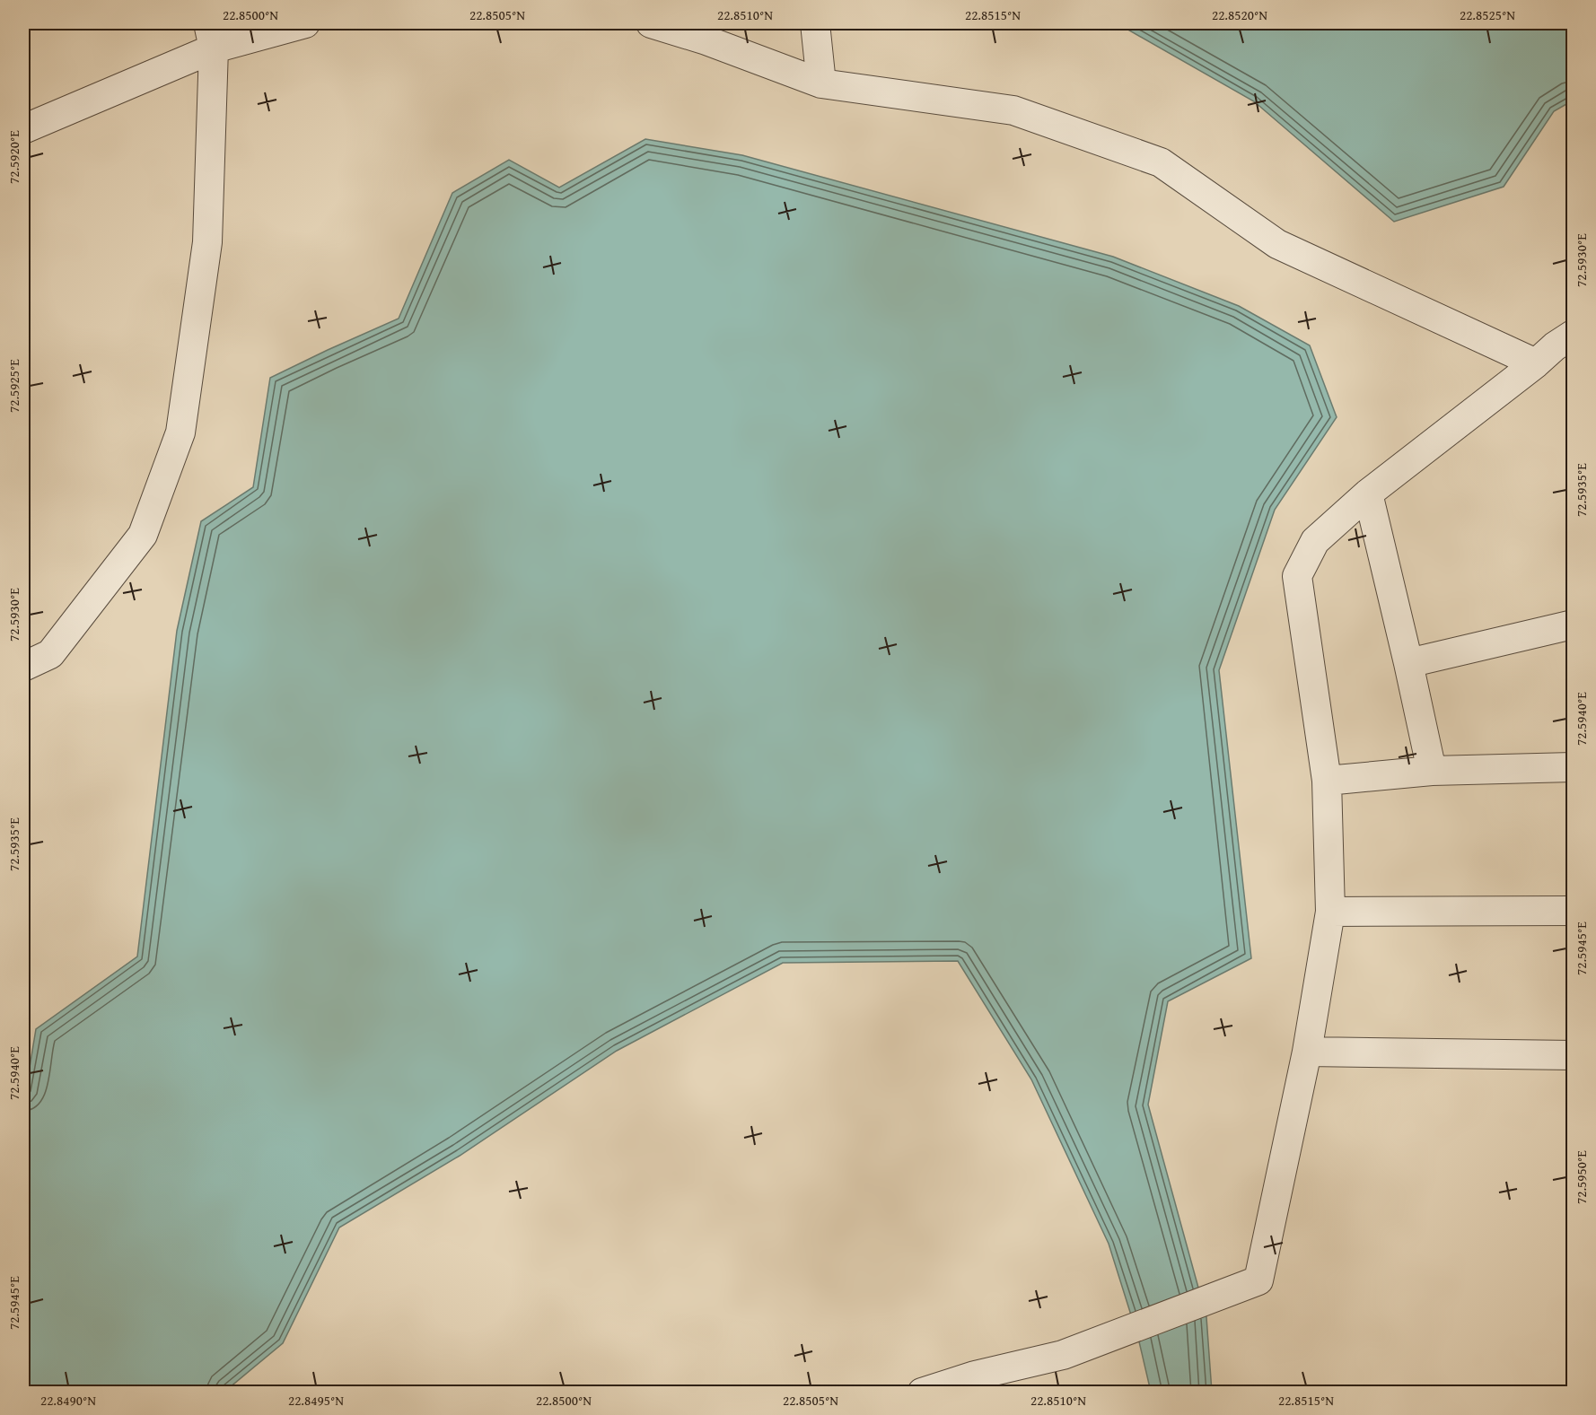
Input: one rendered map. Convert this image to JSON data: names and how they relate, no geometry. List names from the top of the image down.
{
  "coordinates": [
    "22.8500°N",
    "22.8505°N",
    "22.8510°N",
    "22.8515°N",
    "22.8520°N",
    "22.8525°N",
    "72.5920°E",
    "72.5930°E",
    "72.5925°E",
    "72.5935°E",
    "72.5940°E",
    "72.5945°E",
    "72.5950°E",
    "22.8490°N",
    "22.8495°N"
  ]
}
